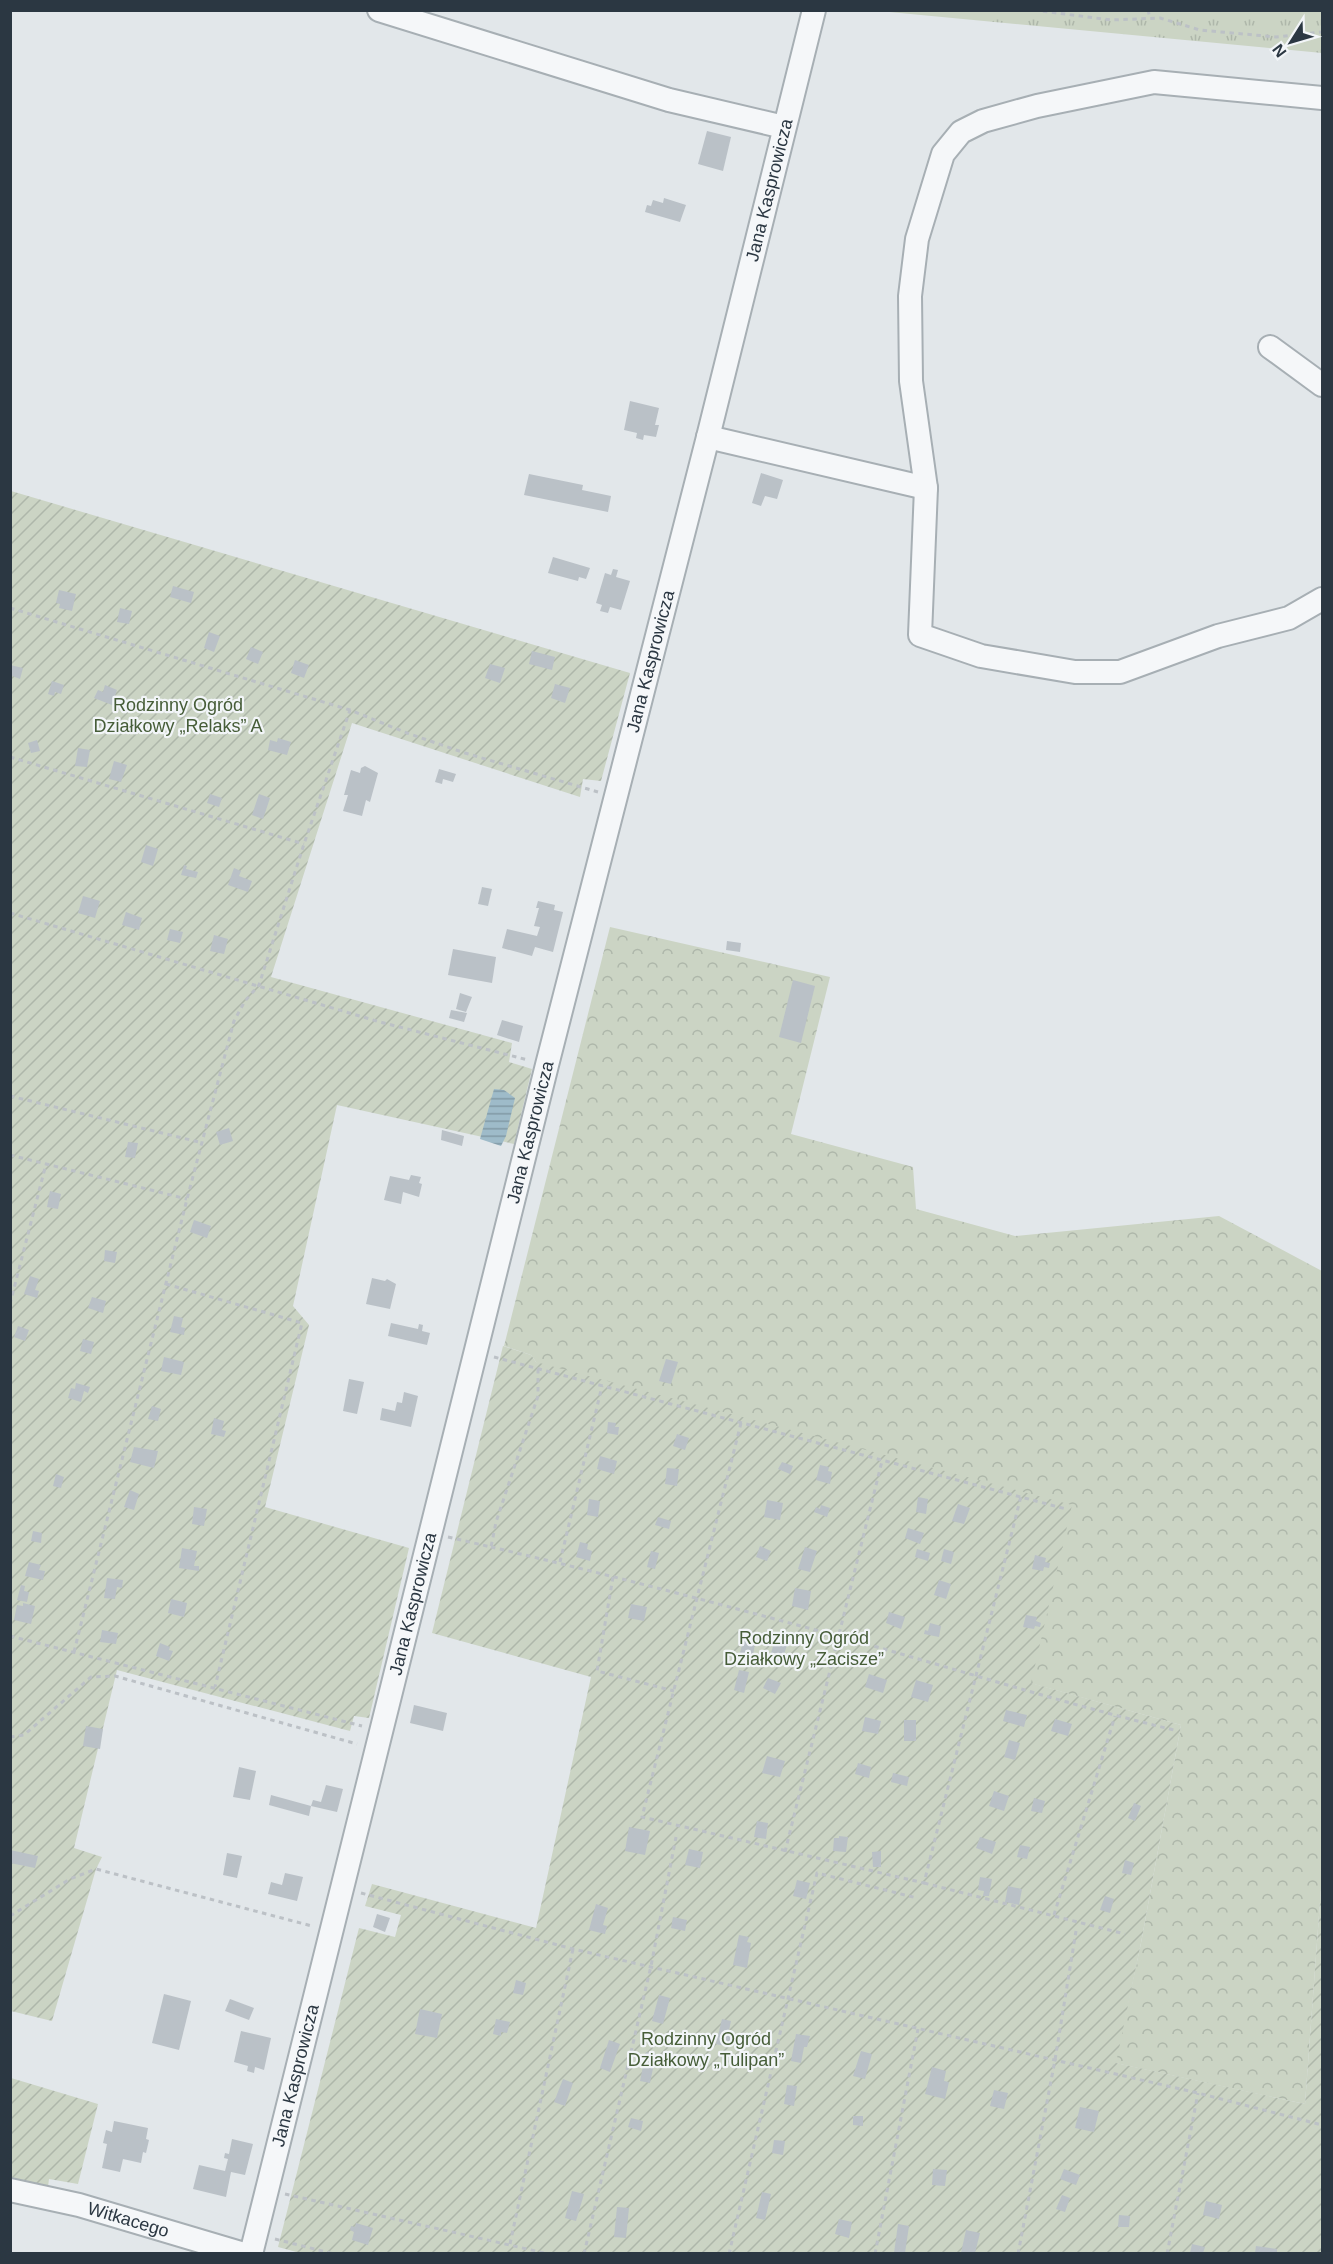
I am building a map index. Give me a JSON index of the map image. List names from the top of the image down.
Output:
{
  "streets": {
    "street": ["Jana Kasprowicza", "Witkacego"]
  },
  "parks": ["Rodzinny Ogród Działkowy „Relaks” A", "Rodzinny Ogród Działkowy „Zacisze”", "Rodzinny Ogród Działkowy „Tulipan”"],
  "north": "bottom left"
}
